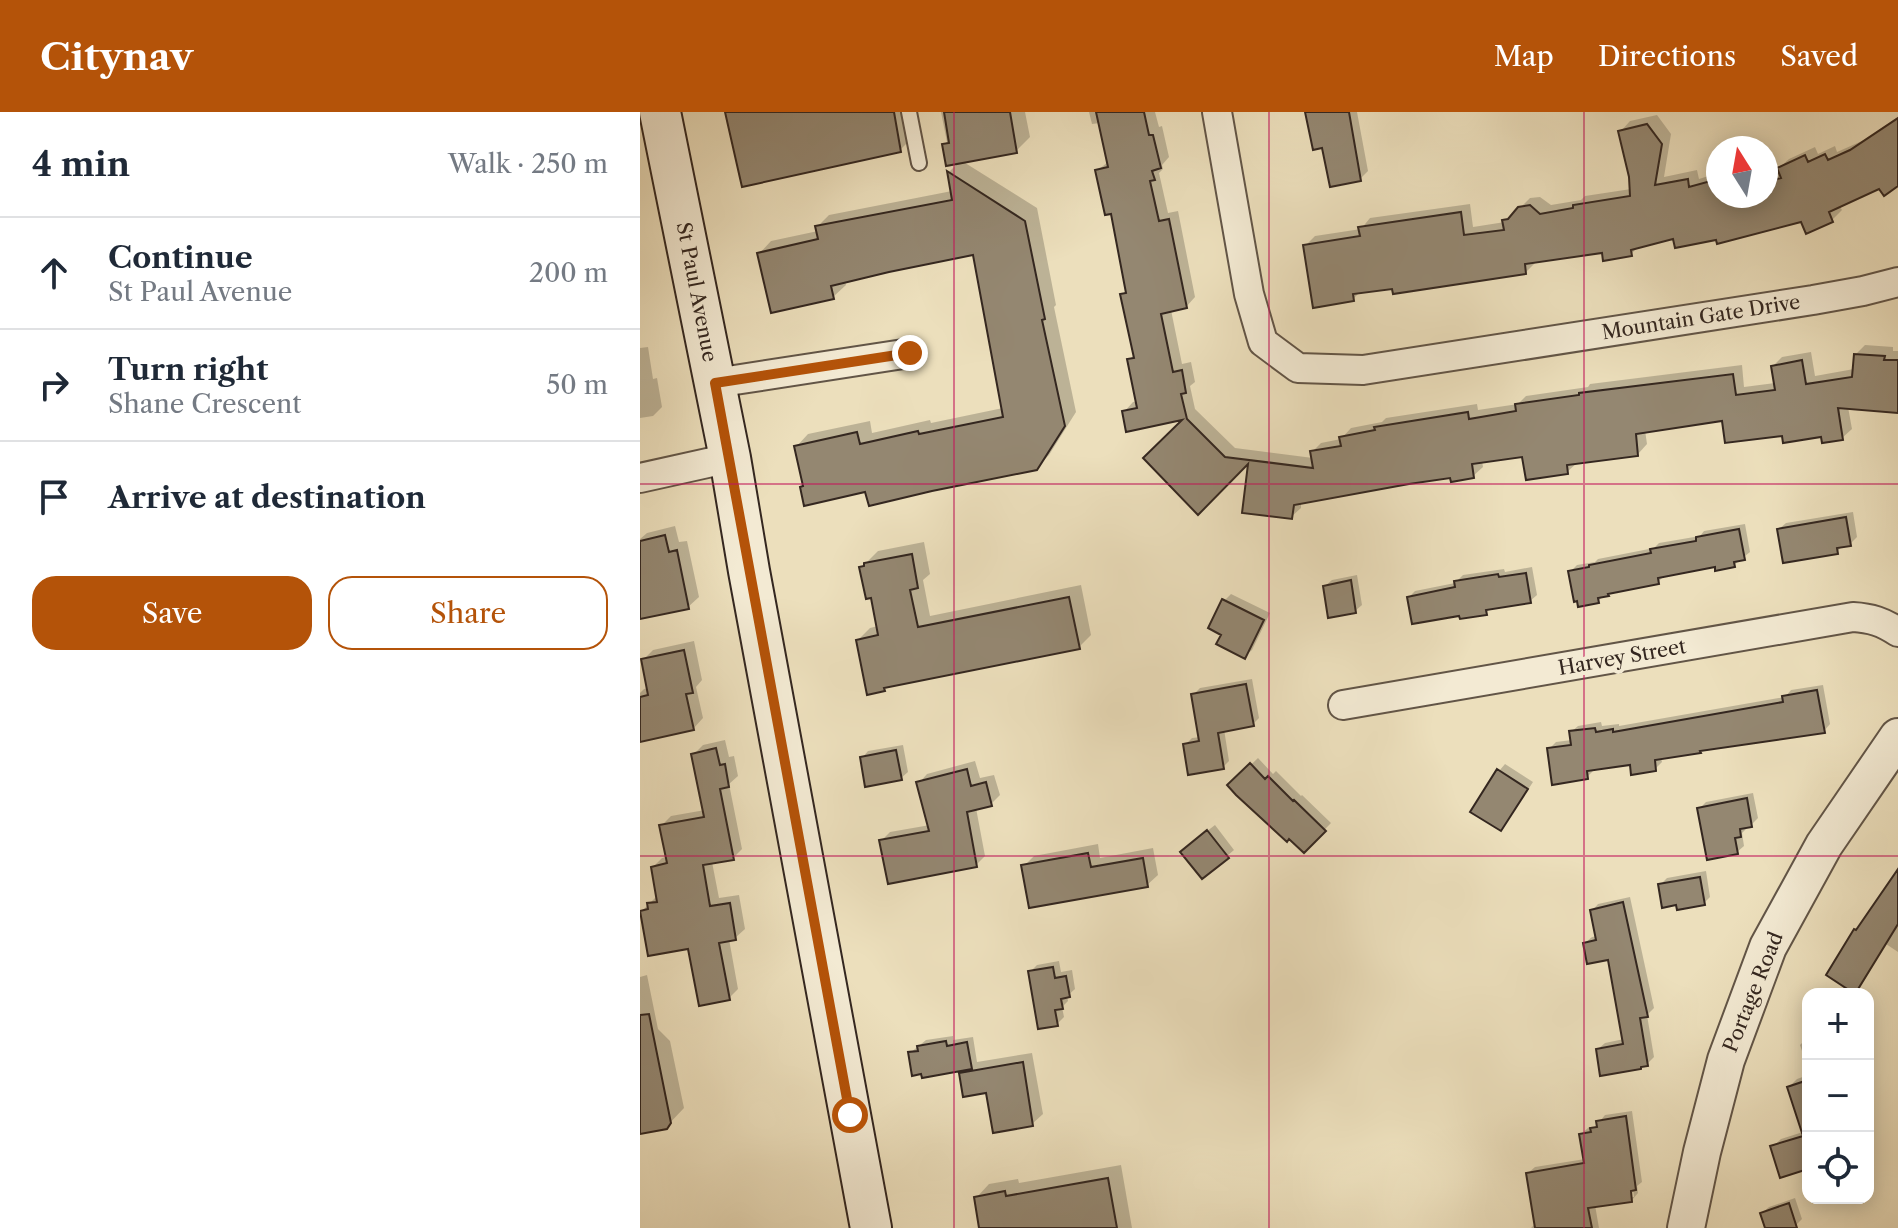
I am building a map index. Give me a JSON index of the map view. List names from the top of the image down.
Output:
{
  "streets": {
    "main road": ["St Paul Avenue"],
    "street": ["Mountain Gate Drive", "Harvey Street", "Portage Road"]
  },
  "north": "top",
  "page": {
    "header": "Citynav",
    "nav": ["Map", "Directions", "Saved"],
    "heading": ["4 min", "Walk · 250 m"],
    "list": [
      ["Continue", "St Paul Avenue", "200 m"],
      ["Turn right", "Shane Crescent", "50 m"],
      "Arrive at destination"
    ],
    "buttons": ["Save", "Share"],
    "map_buttons": ["+", "−"]
  }
}
